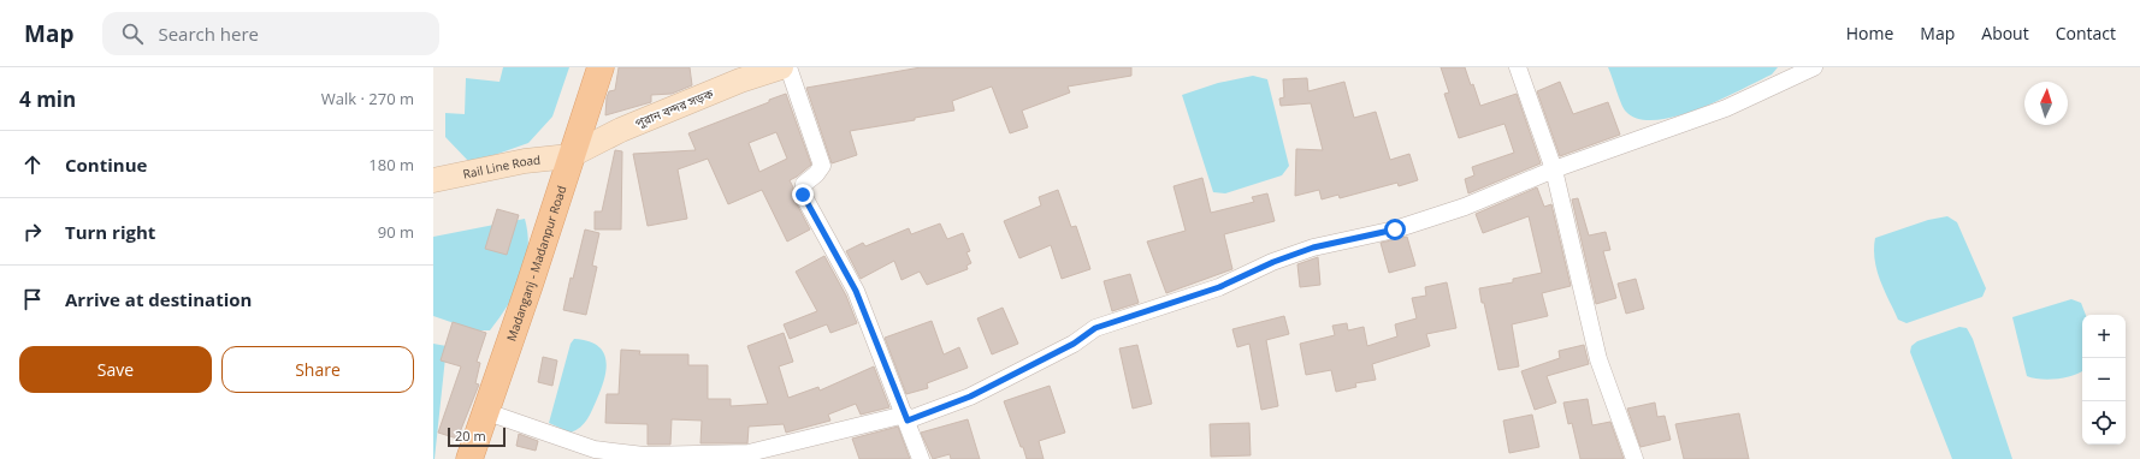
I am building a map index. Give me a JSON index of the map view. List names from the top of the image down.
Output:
{
  "streets": {
    "main road": ["Madanganj - Madanpur Road"],
    "street": ["পুরান বন্দর সড়ক", "Rail Line Road"]
  },
  "crossings": [
    ["পুরান বন্দর সড়ক", "Rail Line Road"],
    ["পুরান বন্দর সড়ক", "Madanganj - Madanpur Road"],
    ["Rail Line Road", "Madanganj - Madanpur Road"]
  ],
  "scale_bar": "20 m",
  "north": "top",
  "page": {
    "header": "Map",
    "search": "Search here",
    "nav": [
      "Home",
      "Map",
      "About",
      "Contact"
    ],
    "heading": ["4 min", "Walk · 270 m"],
    "list": [
      ["Continue", "180 m"],
      ["Turn right", "90 m"],
      "Arrive at destination"
    ],
    "map_buttons": ["+", "−"],
    "buttons": ["Save", "Share"],
    "scale": "20 m"
  }
}
